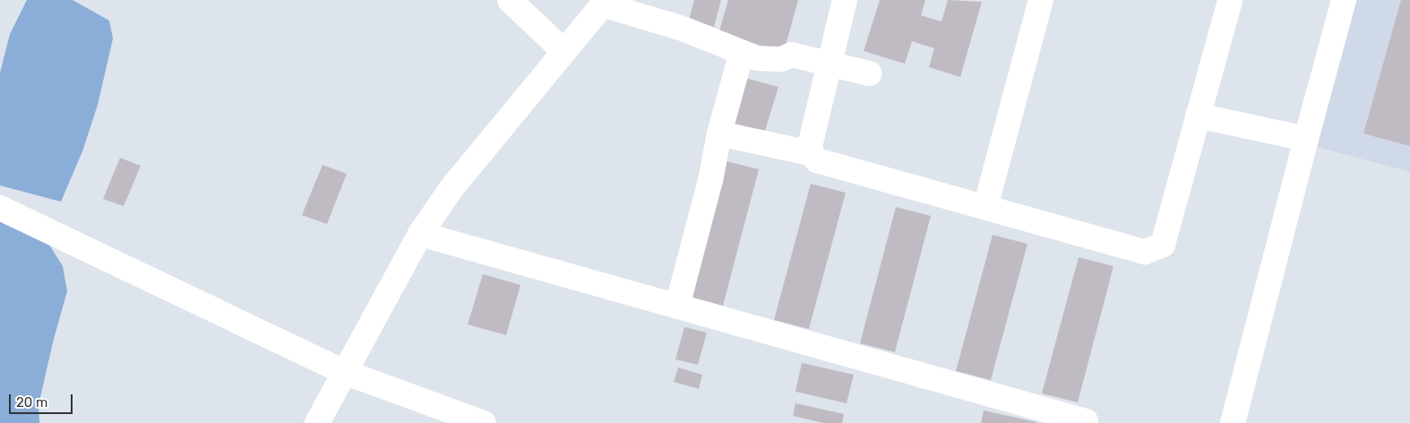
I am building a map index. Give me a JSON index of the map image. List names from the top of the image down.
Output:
{
  "scale_bar": "20 m"
}
